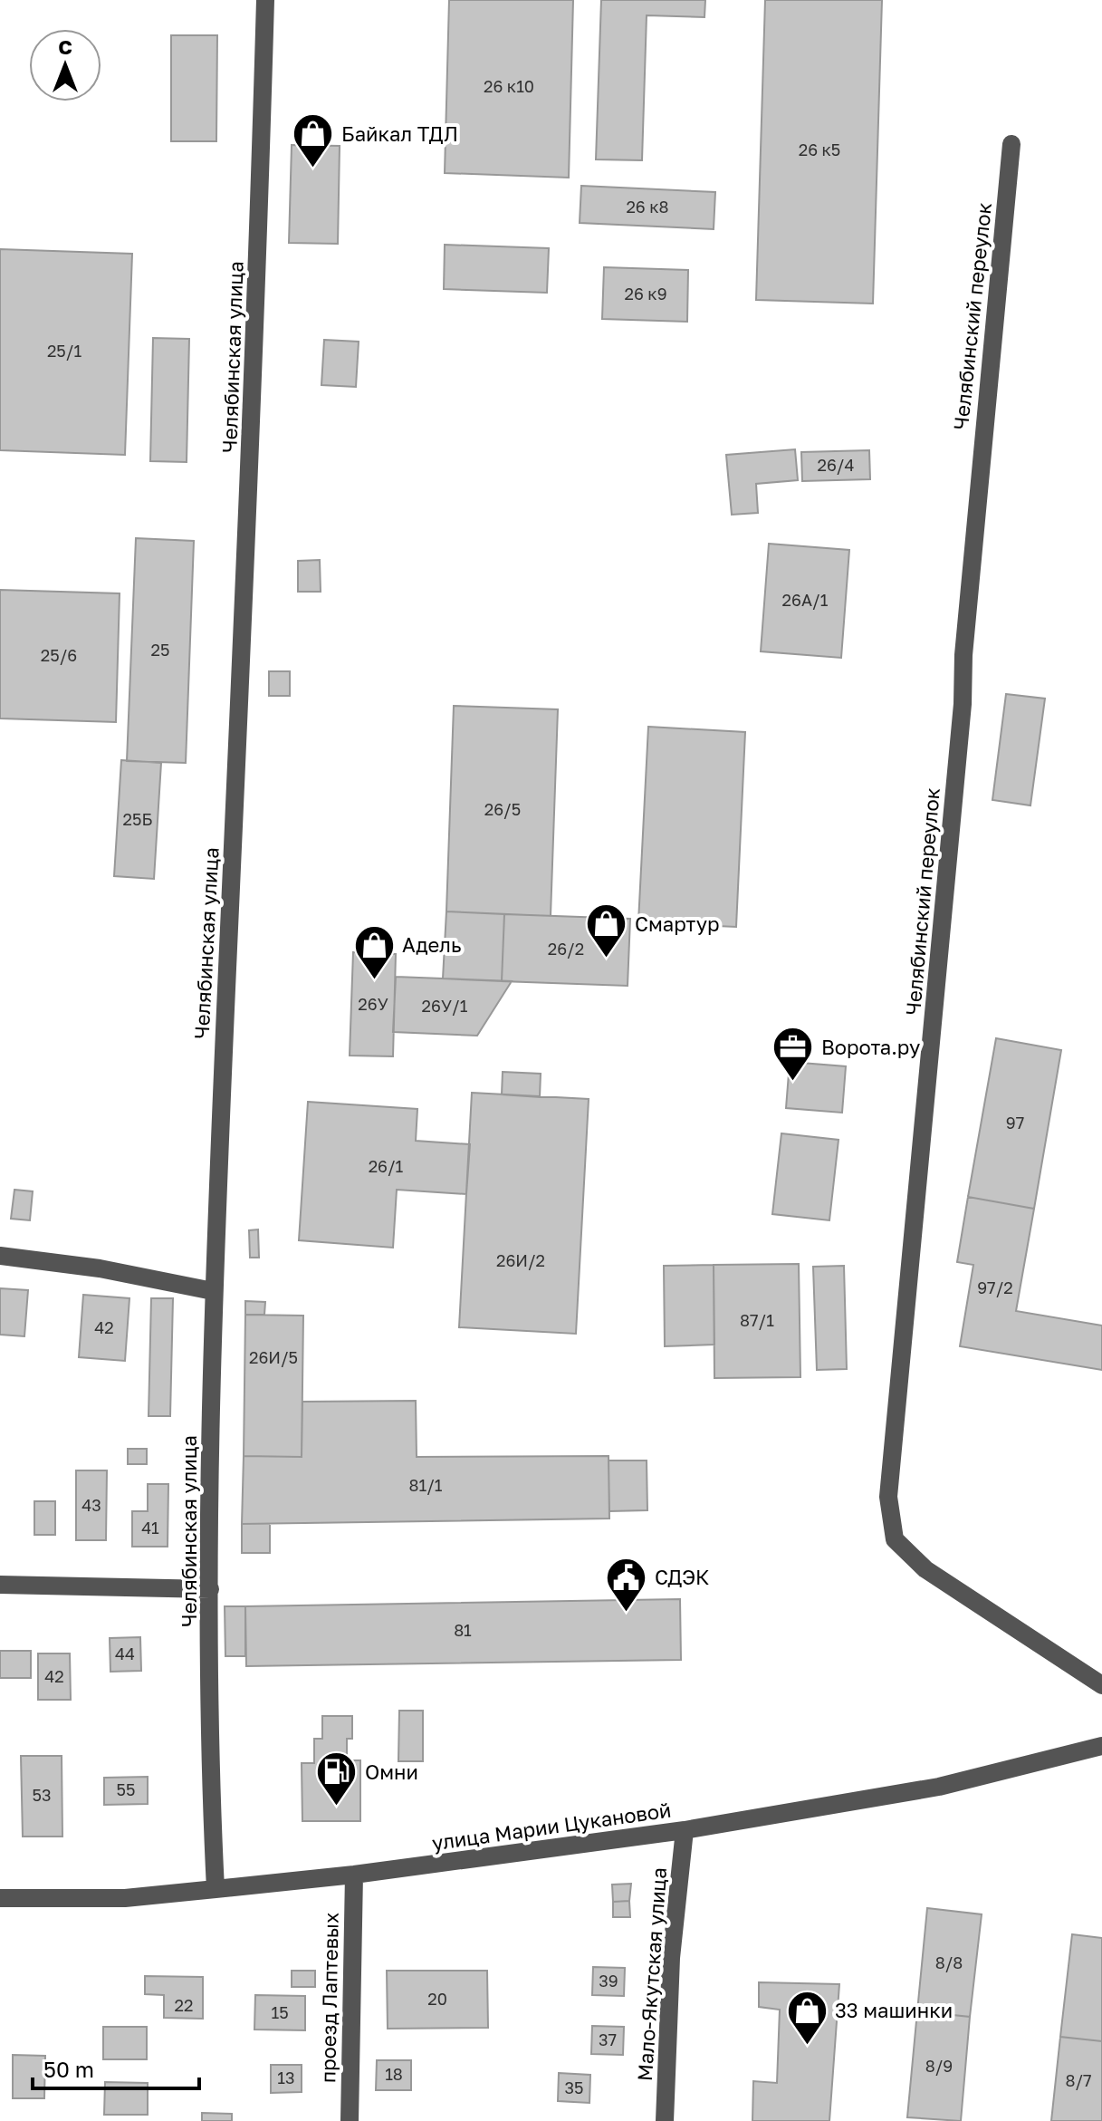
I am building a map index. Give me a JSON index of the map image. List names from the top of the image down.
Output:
{
  "streets": {
    "street": [
      "Челябинский переулок",
      "Челябинская улица",
      "улица Марии Цукановой",
      "Мало-Якутская улица",
      "проезд Лаптевых"
    ]
  },
  "crossings": [
    ["Челябинская улица", "улица Марии Цукановой"],
    ["улица Марии Цукановой", "Мало-Якутская улица"],
    ["улица Марии Цукановой", "проезд Лаптевых"]
  ],
  "places": {
    "shop": [
      "Байкал ТДЛ",
      "Смартур",
      "Адель",
      "33 машинки"
    ],
    "office": ["Ворота.ру"],
    "public building": ["СДЭК"],
    "fuel station": ["Омни"]
  },
  "house_numbers": [
    "26 к10",
    "26 к5",
    "26 к8",
    "26 к9",
    "25/1",
    "26/4",
    "26А/1",
    "25",
    "25/6",
    "26/5",
    "25Б",
    "26/2",
    "26У",
    "26У/1",
    "97",
    "26/1",
    "26И/2",
    "97/2",
    "87/1",
    "42",
    "26И/5",
    "81/1",
    "43",
    "41",
    "81",
    "44",
    "42",
    "55",
    "53",
    "8/8",
    "39",
    "20",
    "22",
    "15",
    "37",
    "8/9",
    "18",
    "13",
    "8/7",
    "35"
  ],
  "scale_bar": "50 m",
  "north": "top"
}
